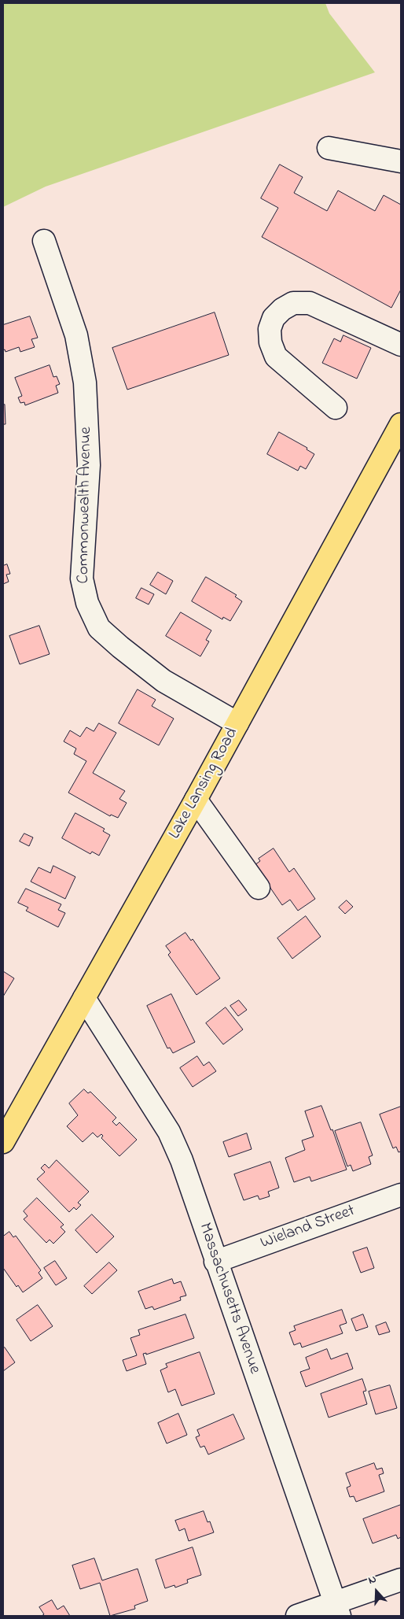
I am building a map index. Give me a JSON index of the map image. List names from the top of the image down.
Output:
{
  "streets": {
    "main road": ["Lake Lansing Road"],
    "street": ["Commonwealth Avenue", "Wieland Street", "Massachusetts Avenue"]
  },
  "crossings": [
    ["Commonwealth Avenue", "Lake Lansing Road"],
    ["Lake Lansing Road", "Massachusetts Avenue"],
    ["Wieland Street", "Massachusetts Avenue"]
  ],
  "north": "top"
}
